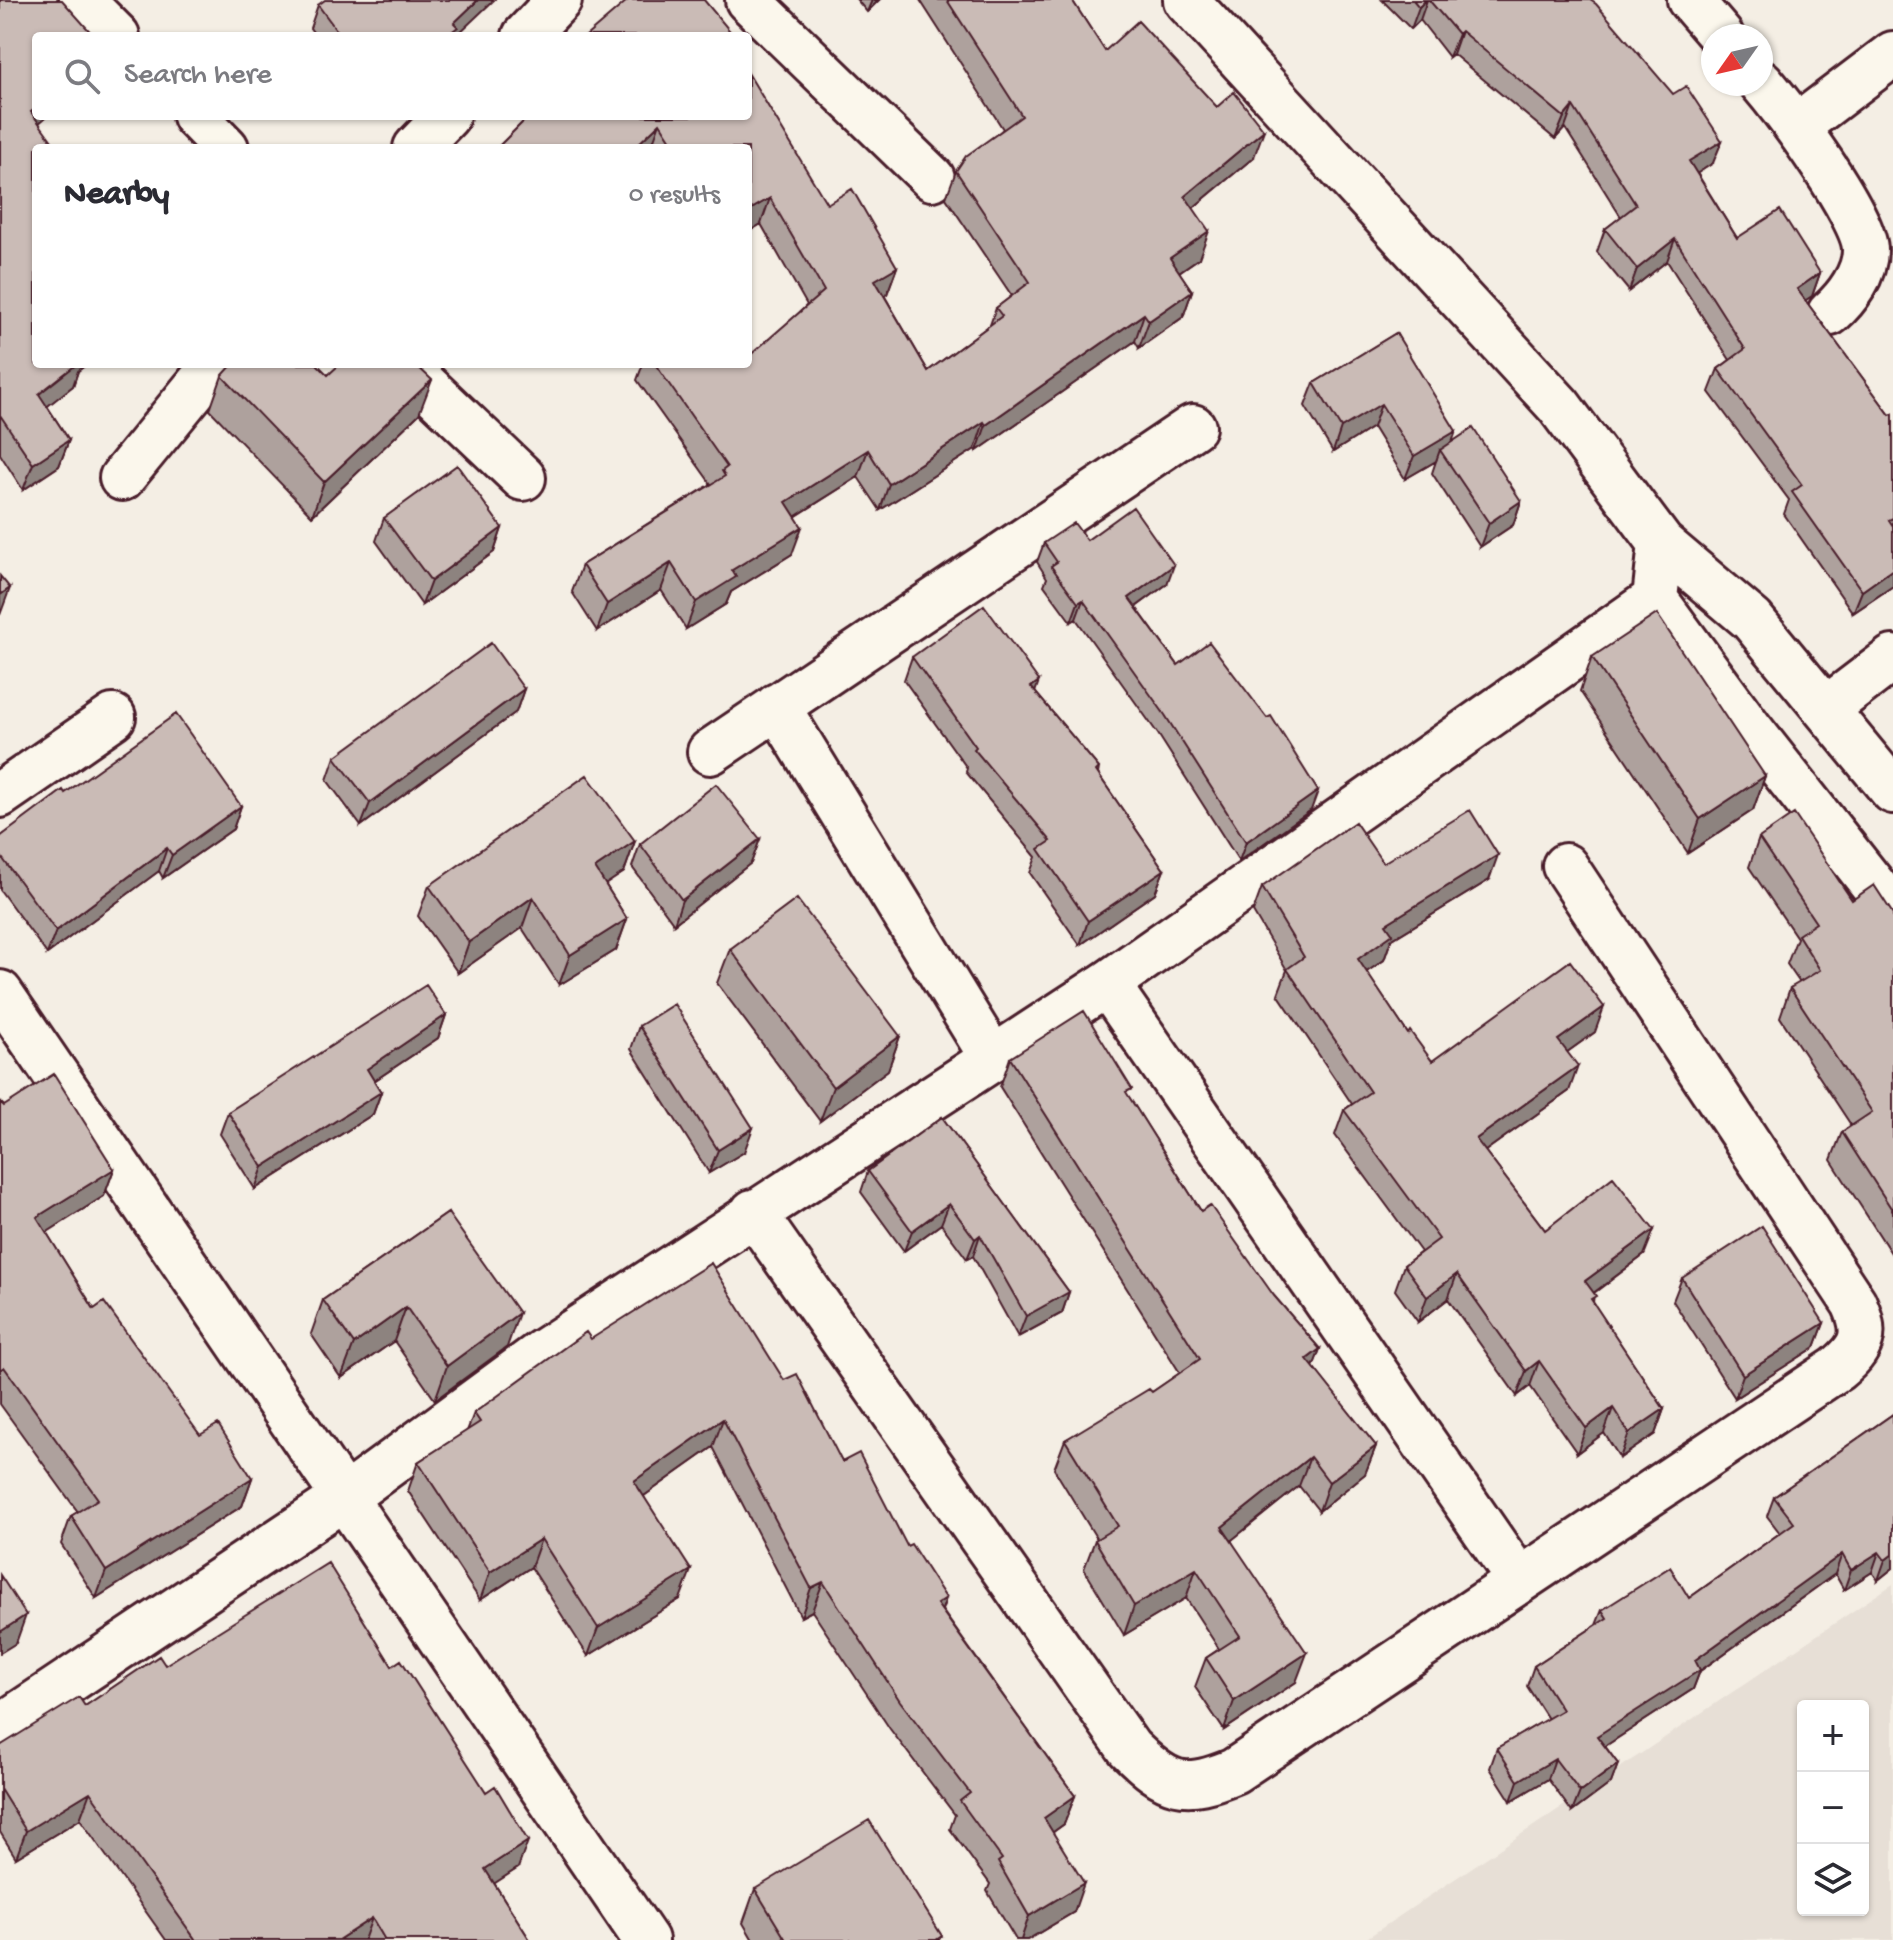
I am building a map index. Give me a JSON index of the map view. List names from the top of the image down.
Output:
{
  "north": "bottom left",
  "page": {
    "search": "Search here",
    "heading": ["Nearby", "0 results"],
    "map_buttons": ["+", "−"]
  }
}
